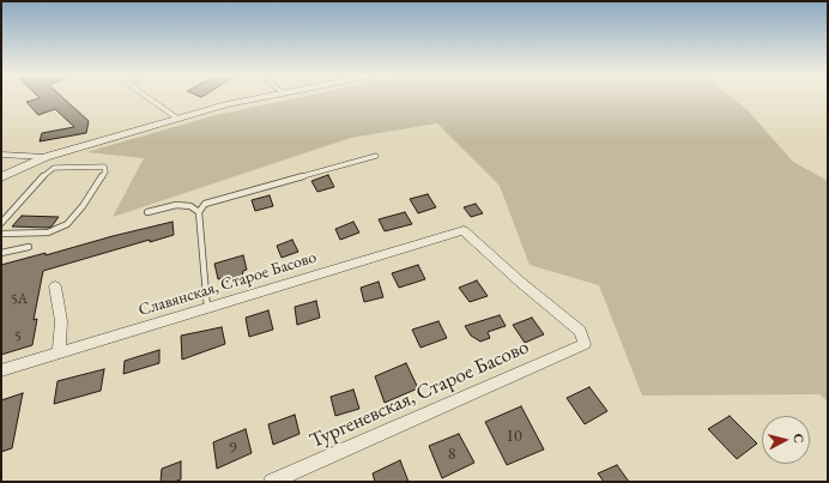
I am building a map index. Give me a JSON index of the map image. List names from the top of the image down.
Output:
{
  "streets": {
    "street": ["Славянская, Старое Басово", "Тургеневская, Старое Басово"]
  },
  "crossings": [
    ["Славянская, Старое Басово", "Тургеневская, Старое Басово"]
  ],
  "house_numbers": [
    "5А",
    "5",
    "10",
    "9",
    "8"
  ],
  "north": "right"
}
